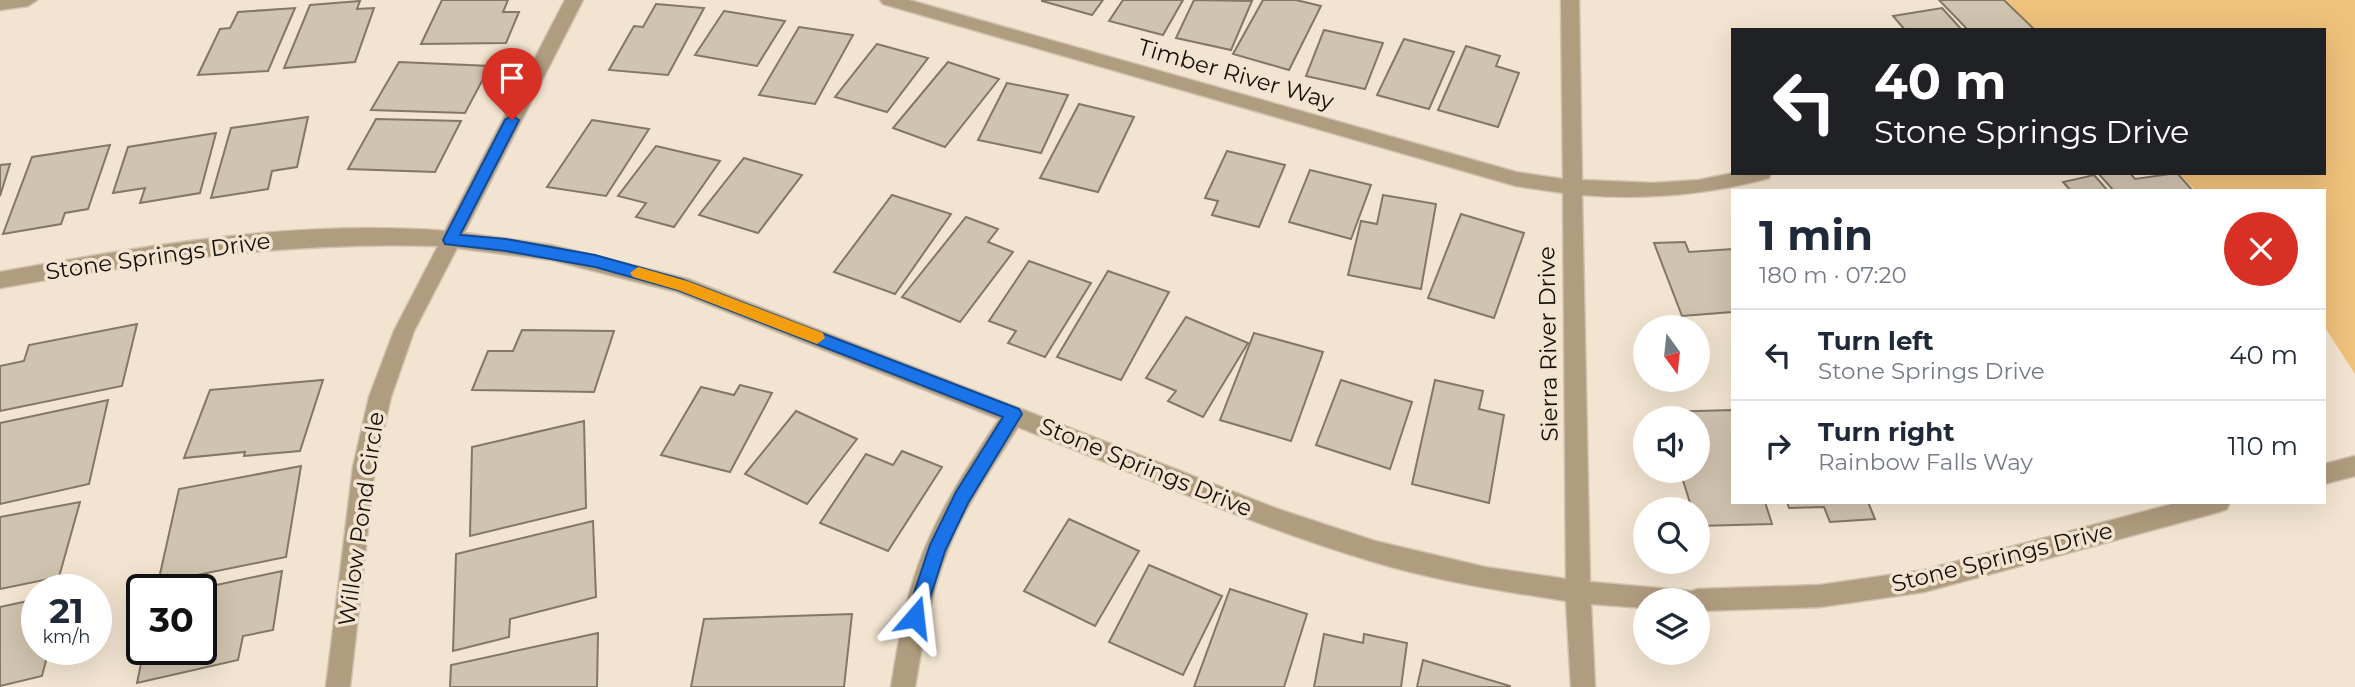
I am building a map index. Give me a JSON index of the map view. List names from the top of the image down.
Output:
{
  "streets": {
    "street": [
      "Timber River Way",
      "Stone Springs Drive",
      "Sierra River Drive",
      "Willow Pond Circle"
    ]
  },
  "crossings": [
    ["Timber River Way", "Sierra River Drive"],
    ["Stone Springs Drive", "Sierra River Drive"],
    ["Stone Springs Drive", "Willow Pond Circle"]
  ],
  "north": "bottom",
  "page": {
    "turn": ["40 m", "Stone Springs Drive"],
    "heading": ["1 min", "180 m · 07:20"],
    "list": [
      {
        "name": "Turn left",
        "note": "Stone Springs Drive",
        "value": "40 m"
      },
      {
        "name": "Turn right",
        "note": "Rainbow Falls Way",
        "value": "110 m"
      }
    ],
    "speed": "21 km/h",
    "limit": "30"
  }
}
